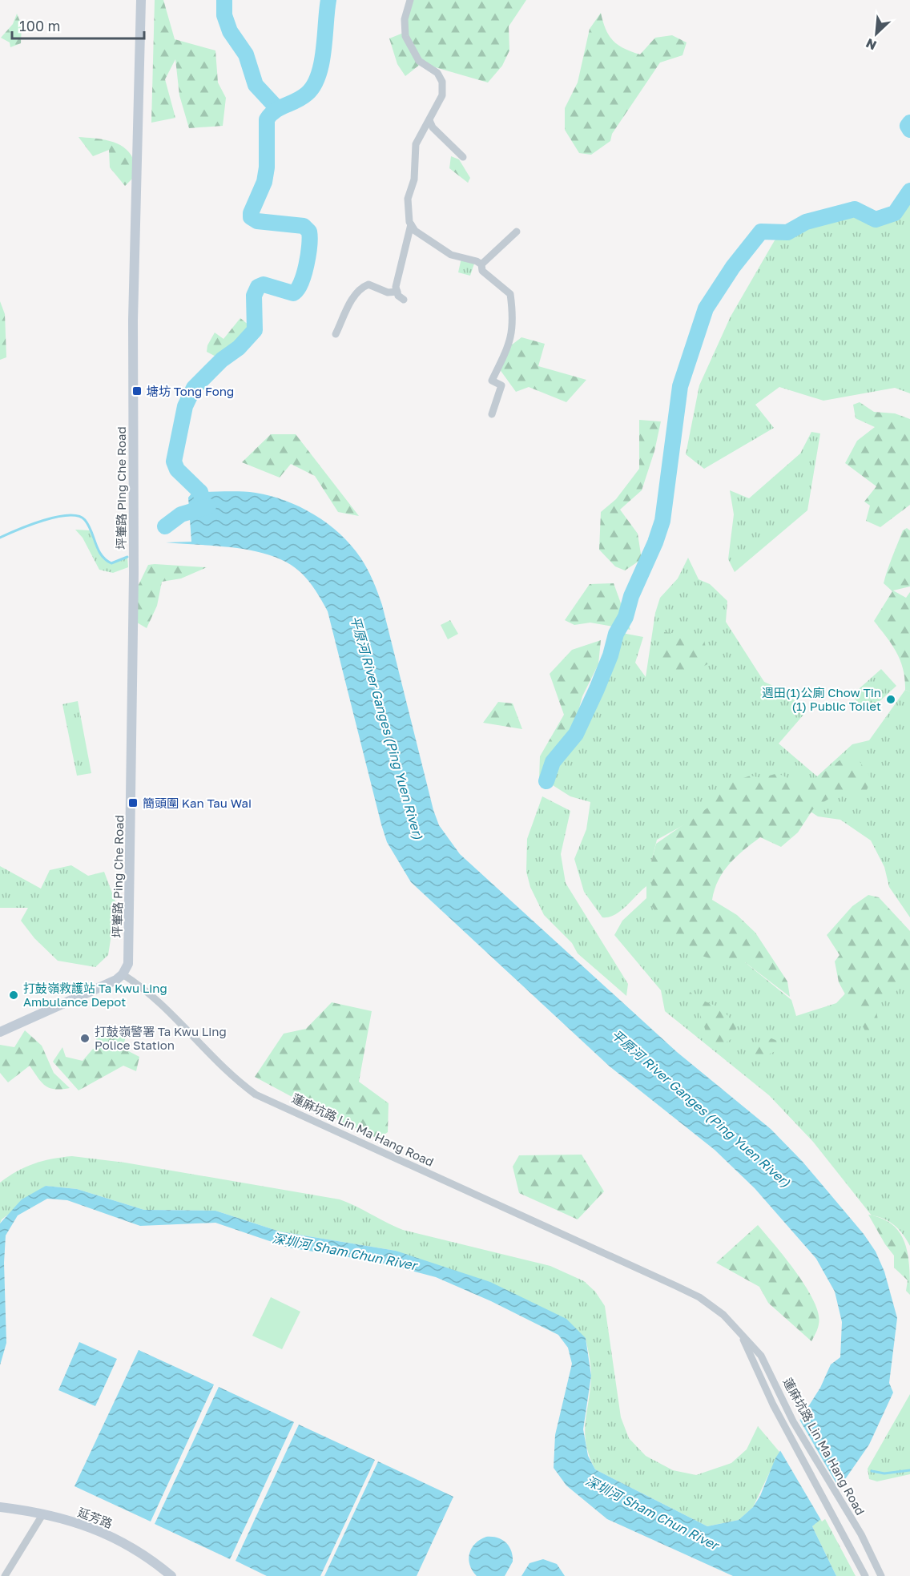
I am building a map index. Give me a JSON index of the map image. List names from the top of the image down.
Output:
{
  "streets": {
    "street": ["坪輋路 Ping Che Road", "蓮麻坑路 Lin Ma Hang Road", "延芳路"]
  },
  "crossings": [
    ["坪輋路 Ping Che Road", "蓮麻坑路 Lin Ma Hang Road"]
  ],
  "water": ["平原河 River Ganges (Ping Yuen River)", "深圳河 Sham Chun River"],
  "places": {
    "transit": ["塘坊 Tong Fong", "簡頭圍 Kan Tau Wai"],
    "other": ["週田(1)公廁 Chow Tin (1) Public Toilet", "打鼓嶺救護站 Ta Kwu Ling Ambulance Depot", "打鼓嶺警署 Ta Kwu Ling Police Station"]
  },
  "scale_bar": "100 m",
  "north": "bottom left"
}
